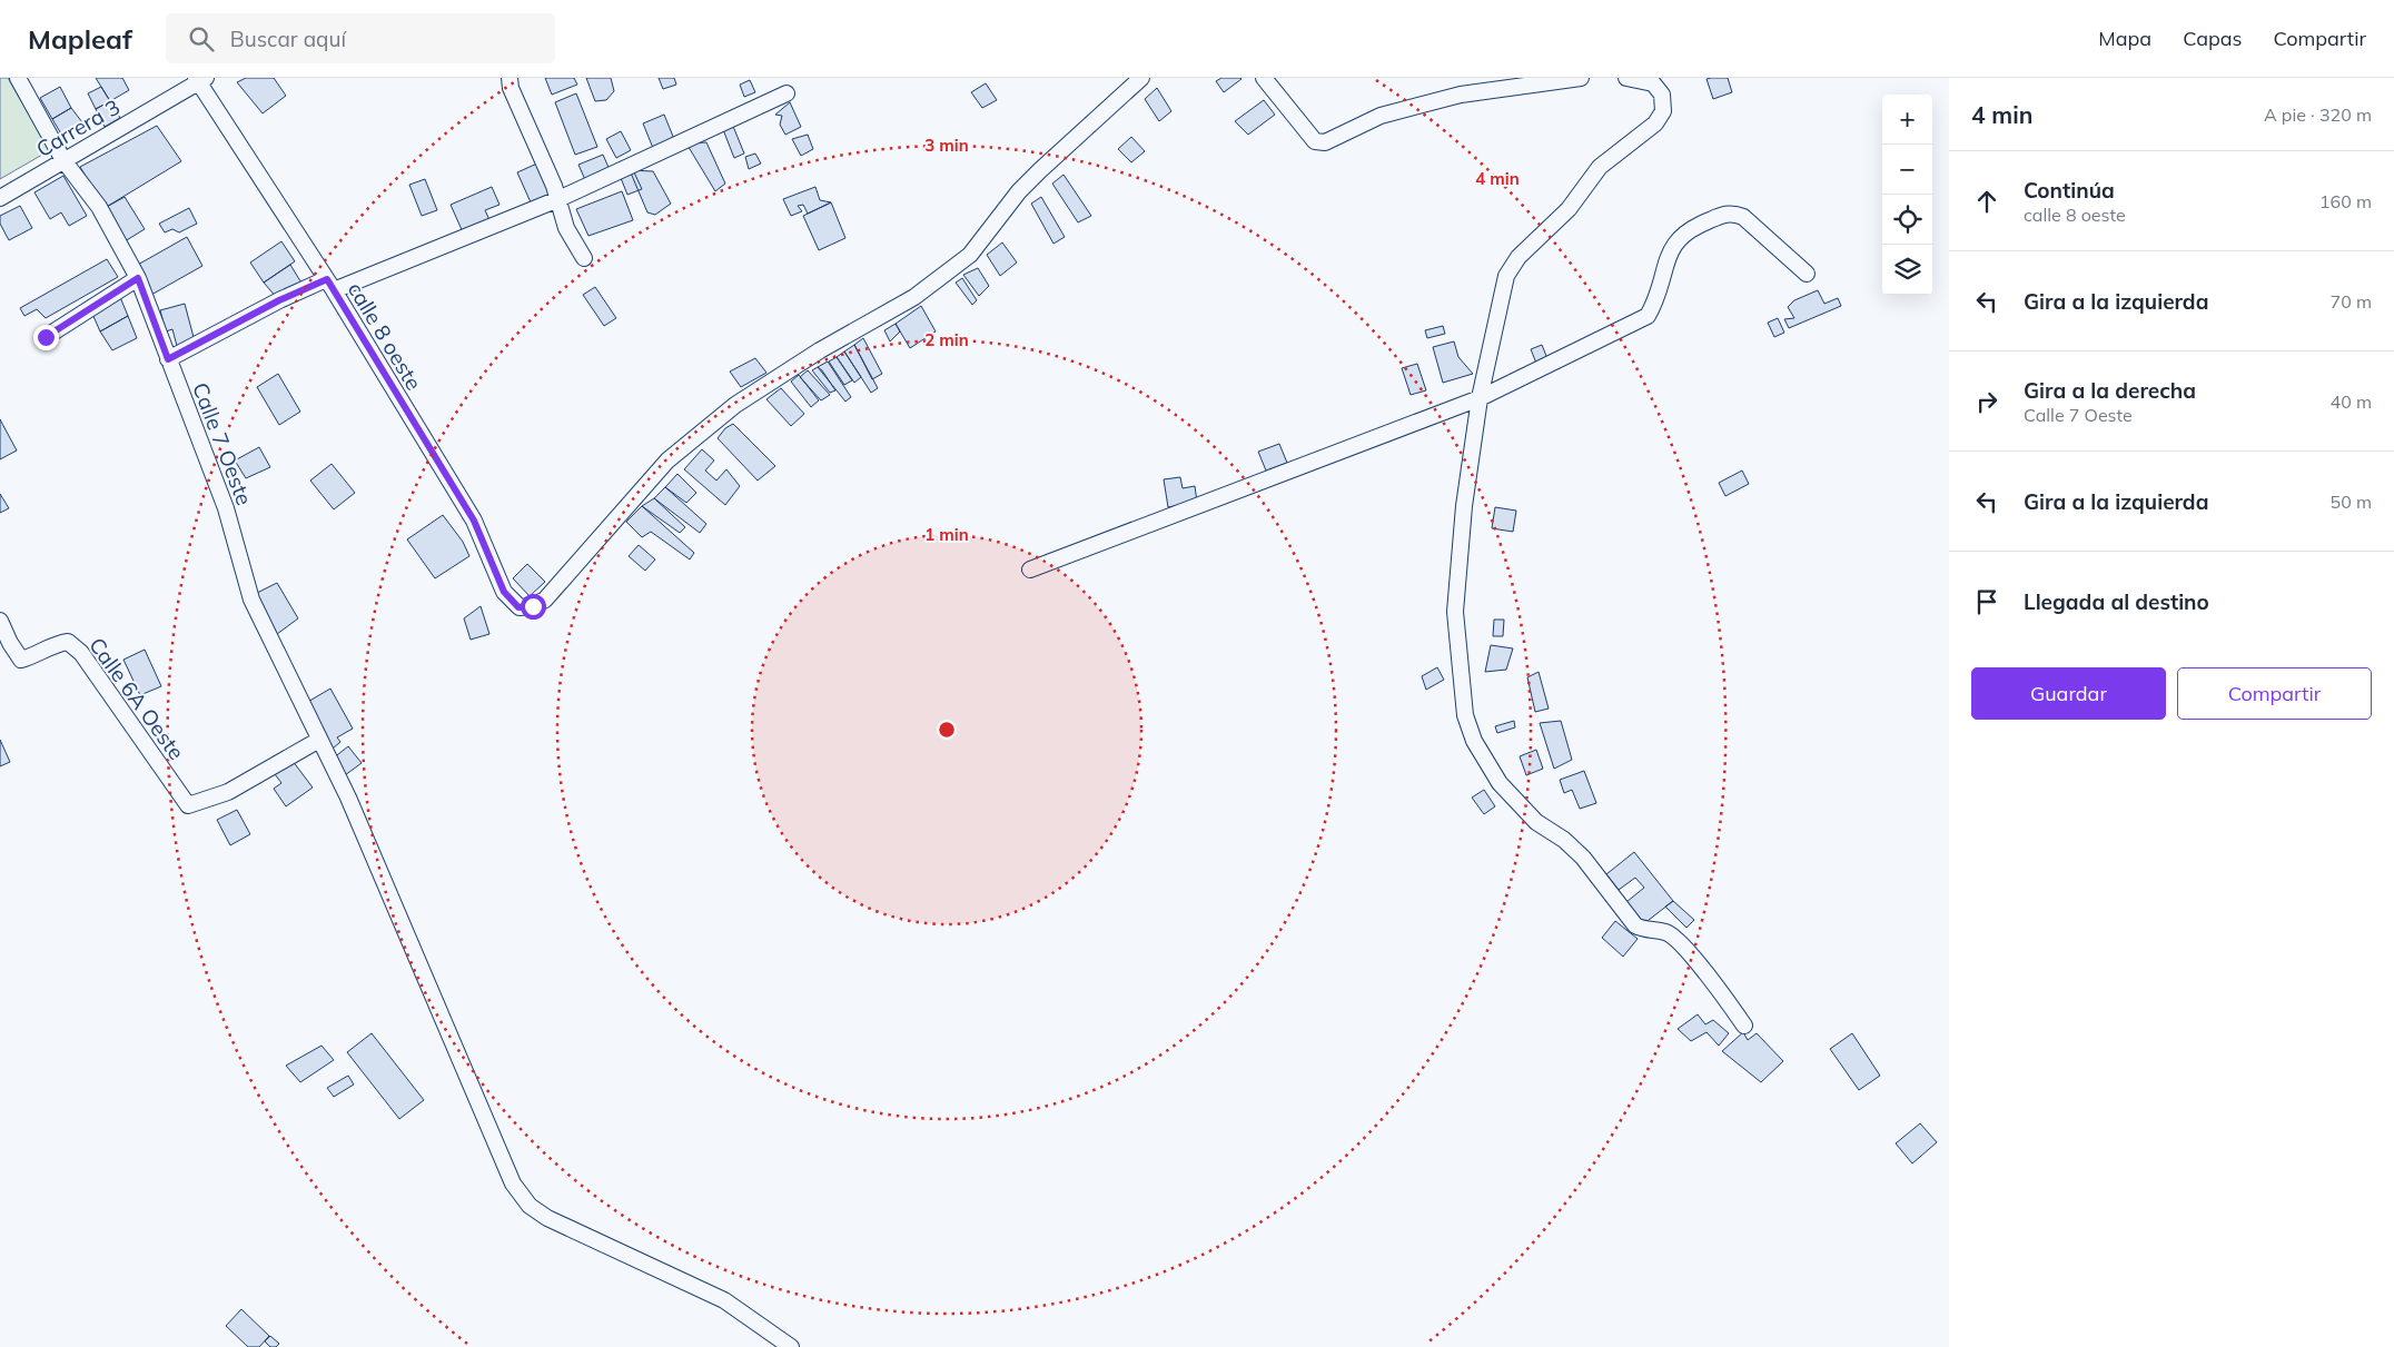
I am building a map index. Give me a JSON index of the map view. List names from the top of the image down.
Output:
{
  "streets": {
    "street": [
      "Carrera 3",
      "calle 8 oeste",
      "Calle 7 Oeste",
      "Calle 6A Oeste"
    ]
  },
  "crossings": [
    ["Carrera 3", "calle 8 oeste"],
    ["Carrera 3", "Calle 7 Oeste"],
    ["Calle 7 Oeste", "Calle 6A Oeste"]
  ],
  "page": {
    "header": "Mapleaf",
    "search": "Buscar aquí",
    "nav": ["Mapa", "Capas", "Compartir"],
    "heading": ["4 min", "A pie · 320 m"],
    "map_buttons": ["+", "−"],
    "list": [
      ["Continúa", "calle 8 oeste", "160 m"],
      ["Gira a la izquierda", "70 m"],
      ["Gira a la derecha", "Calle 7 Oeste", "40 m"],
      ["Gira a la izquierda", "50 m"],
      "Llegada al destino"
    ],
    "buttons": ["Guardar", "Compartir"]
  },
  "rings": [
    "3 min",
    "4 min",
    "2 min",
    "1 min"
  ]
}
